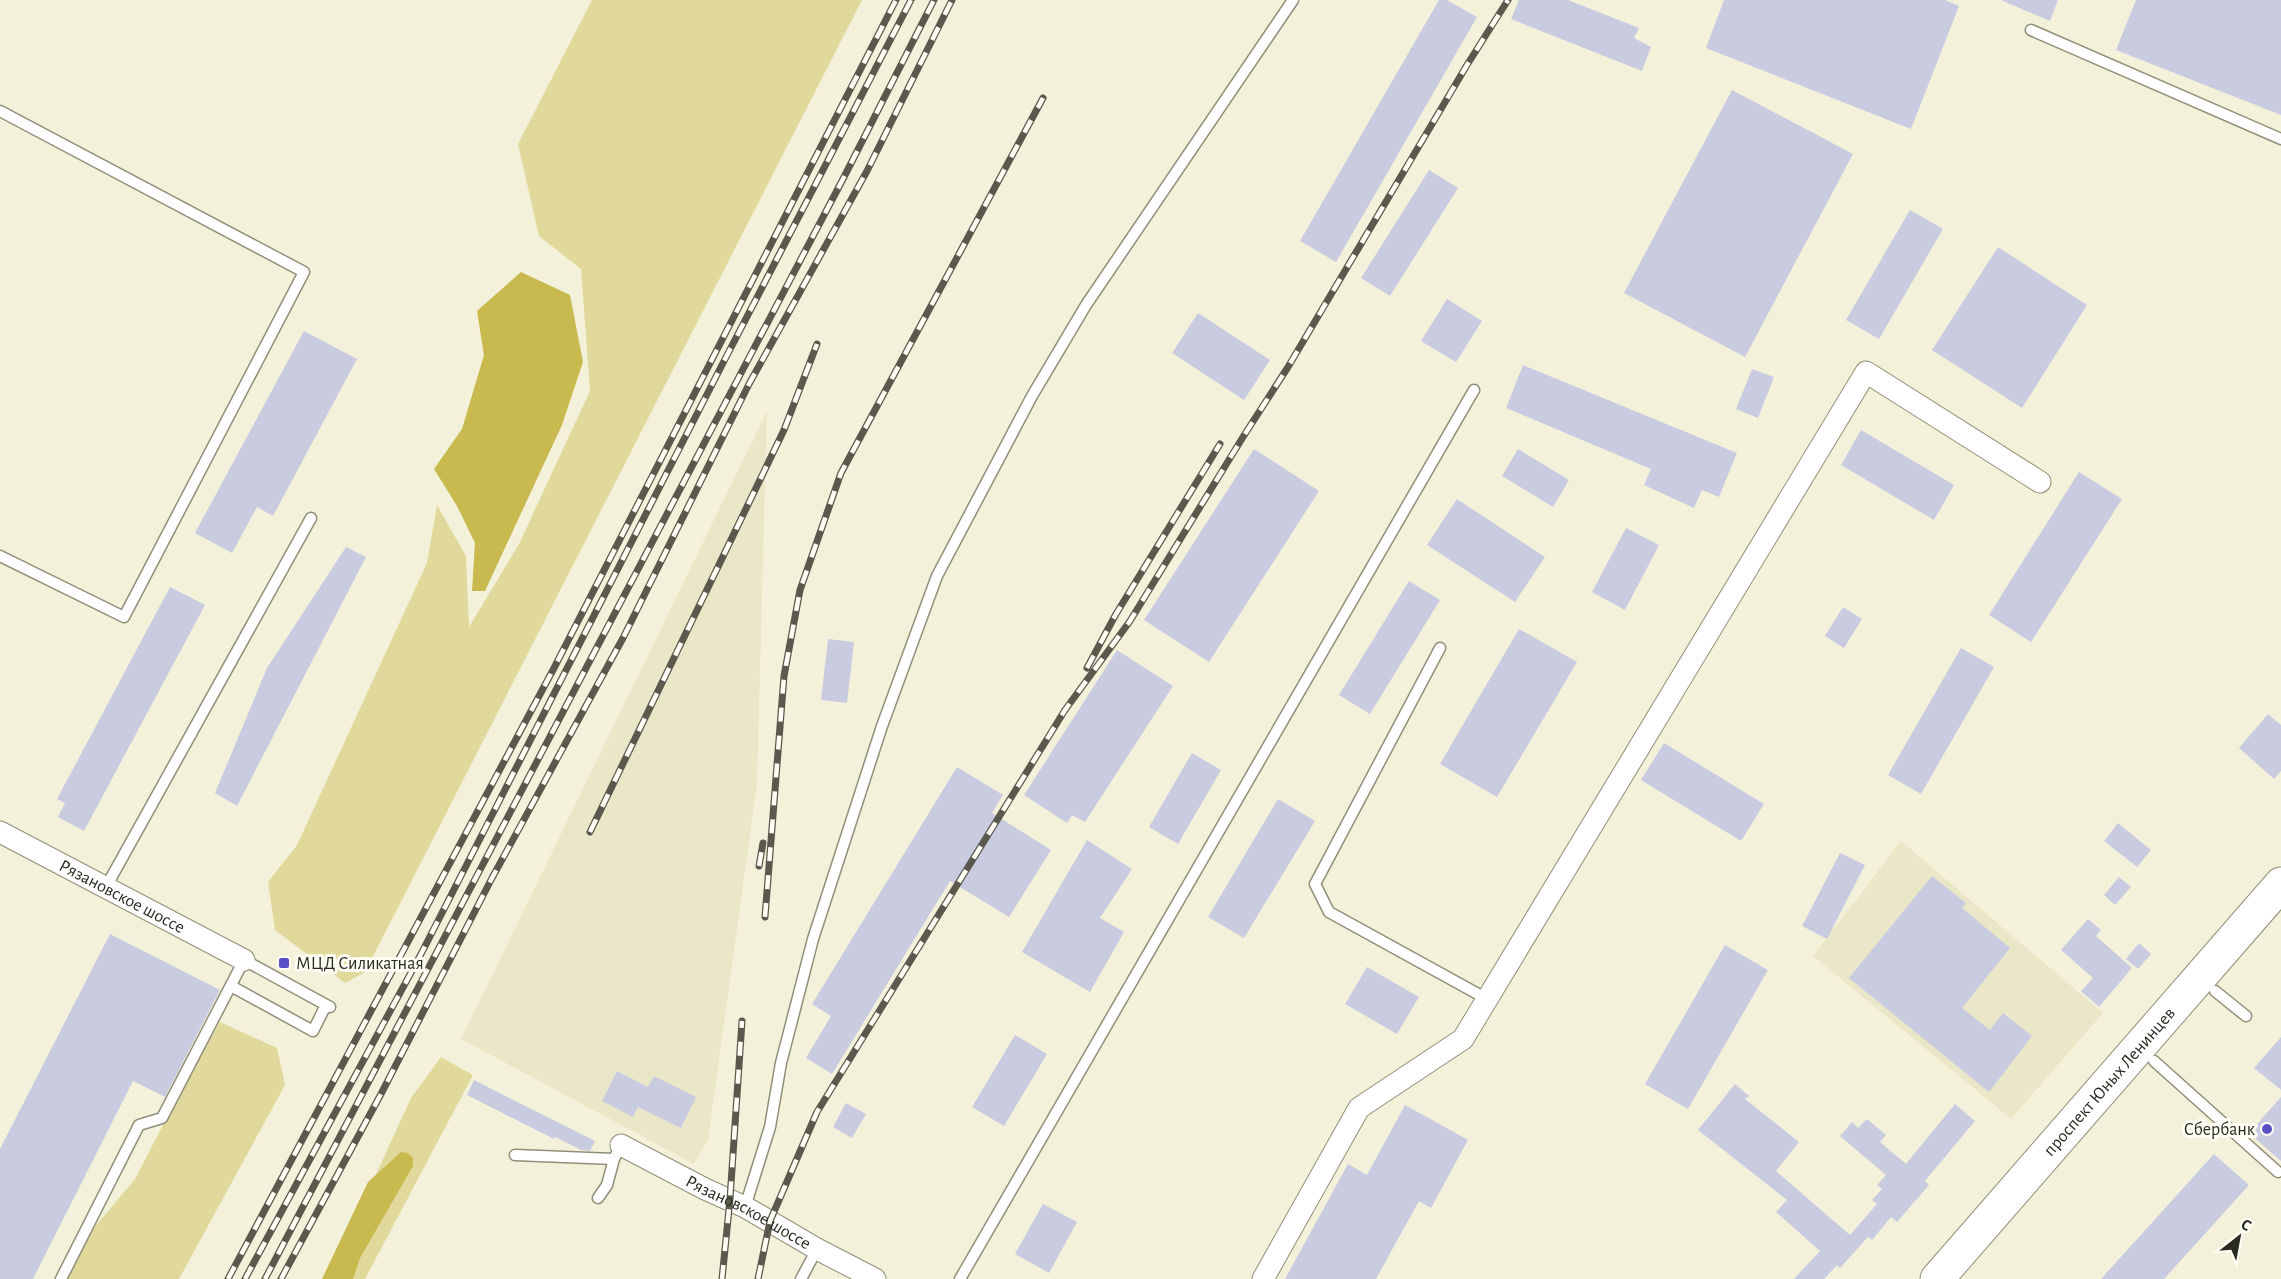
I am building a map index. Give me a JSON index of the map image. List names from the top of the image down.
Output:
{
  "streets": {
    "main road": ["проспект Юных Ленинцев"],
    "street": ["Рязановское шоссе"]
  },
  "places": {
    "transit": ["МЦД Силикатная"],
    "other": ["Сбербанк"]
  },
  "north": "top right"
}
